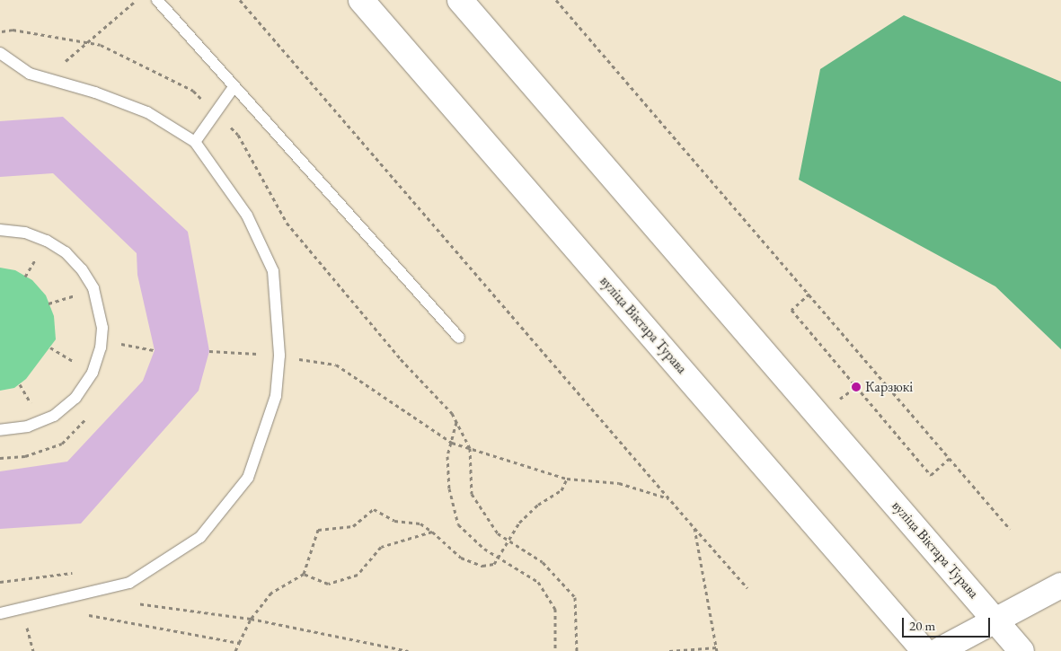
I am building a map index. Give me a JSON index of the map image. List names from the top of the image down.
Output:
{
  "streets": {
    "main road": ["вуліца Віктара Турава"]
  },
  "places": ["Карзюкі"],
  "scale_bar": "20 m"
}
